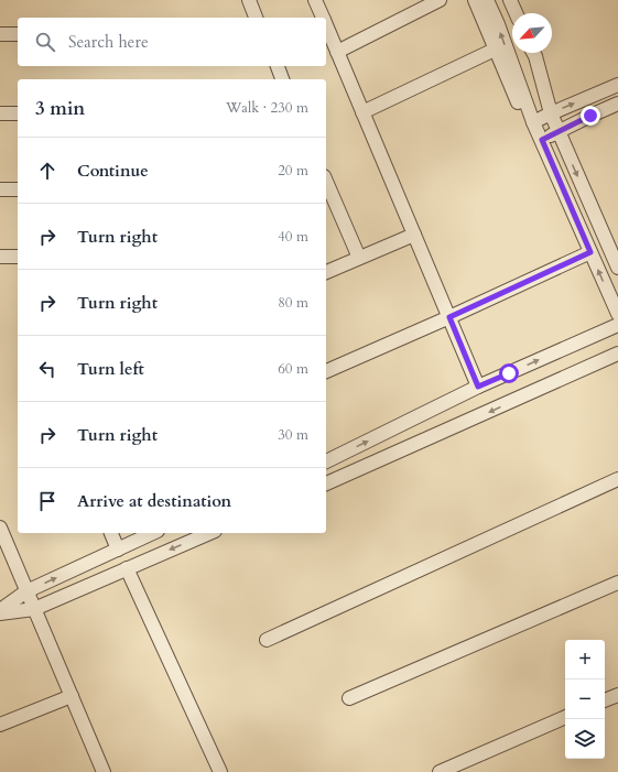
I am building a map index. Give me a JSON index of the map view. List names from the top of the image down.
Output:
{
  "north": "bottom left",
  "page": {
    "search": "Search here",
    "heading": ["3 min", "Walk · 230 m"],
    "list": [
      ["Continue", "20 m"],
      ["Turn right", "40 m"],
      ["Turn right", "80 m"],
      ["Turn left", "60 m"],
      ["Turn right", "30 m"],
      "Arrive at destination"
    ],
    "map_buttons": ["+", "−"]
  }
}
